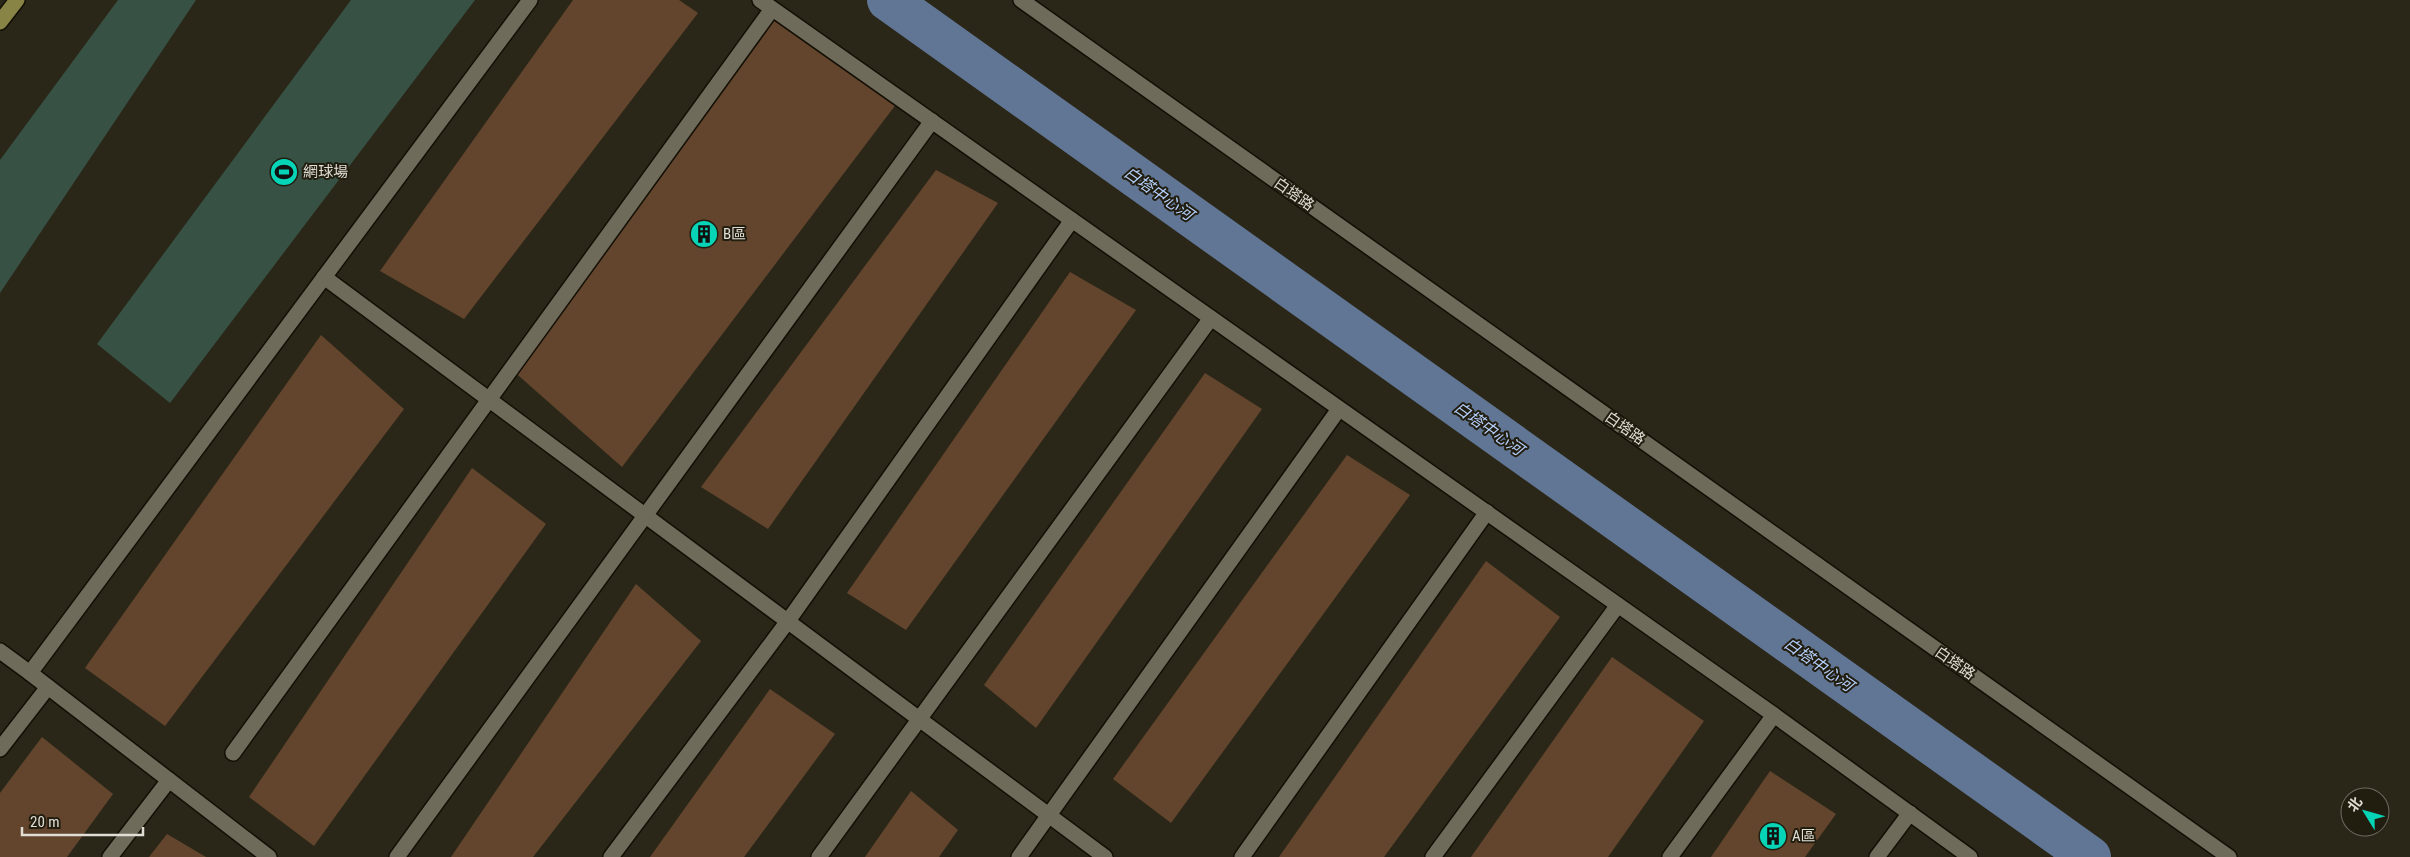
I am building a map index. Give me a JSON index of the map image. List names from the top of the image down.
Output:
{
  "streets": {
    "street": ["白塔路"]
  },
  "water": ["白塔中心河"],
  "places": {
    "sports": ["網球場"],
    "building": ["B區", "A區"]
  },
  "scale_bar": "20 m",
  "north": "top left"
}
